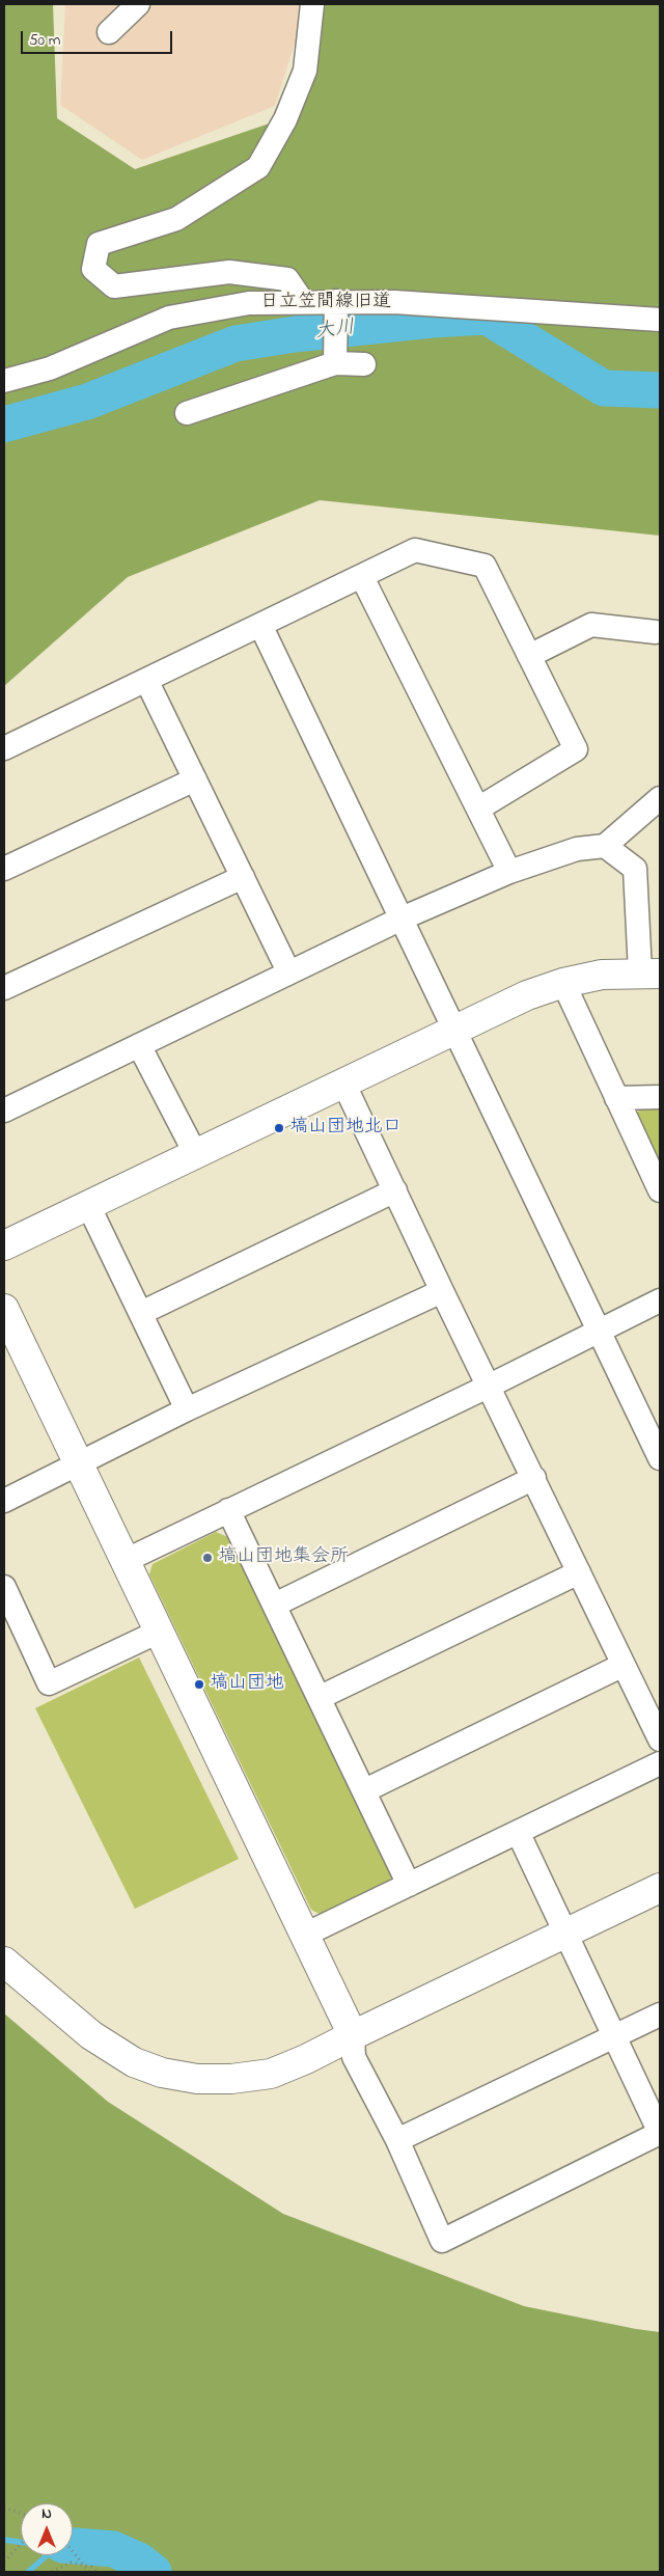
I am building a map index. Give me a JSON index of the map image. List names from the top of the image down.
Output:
{
  "streets": {
    "street": ["日立笠間線旧道"]
  },
  "water": ["大川"],
  "places": ["塙山団地北口", "塙山団地集会所", "塙山団地"],
  "scale_bar": "50 m",
  "north": "top"
}
